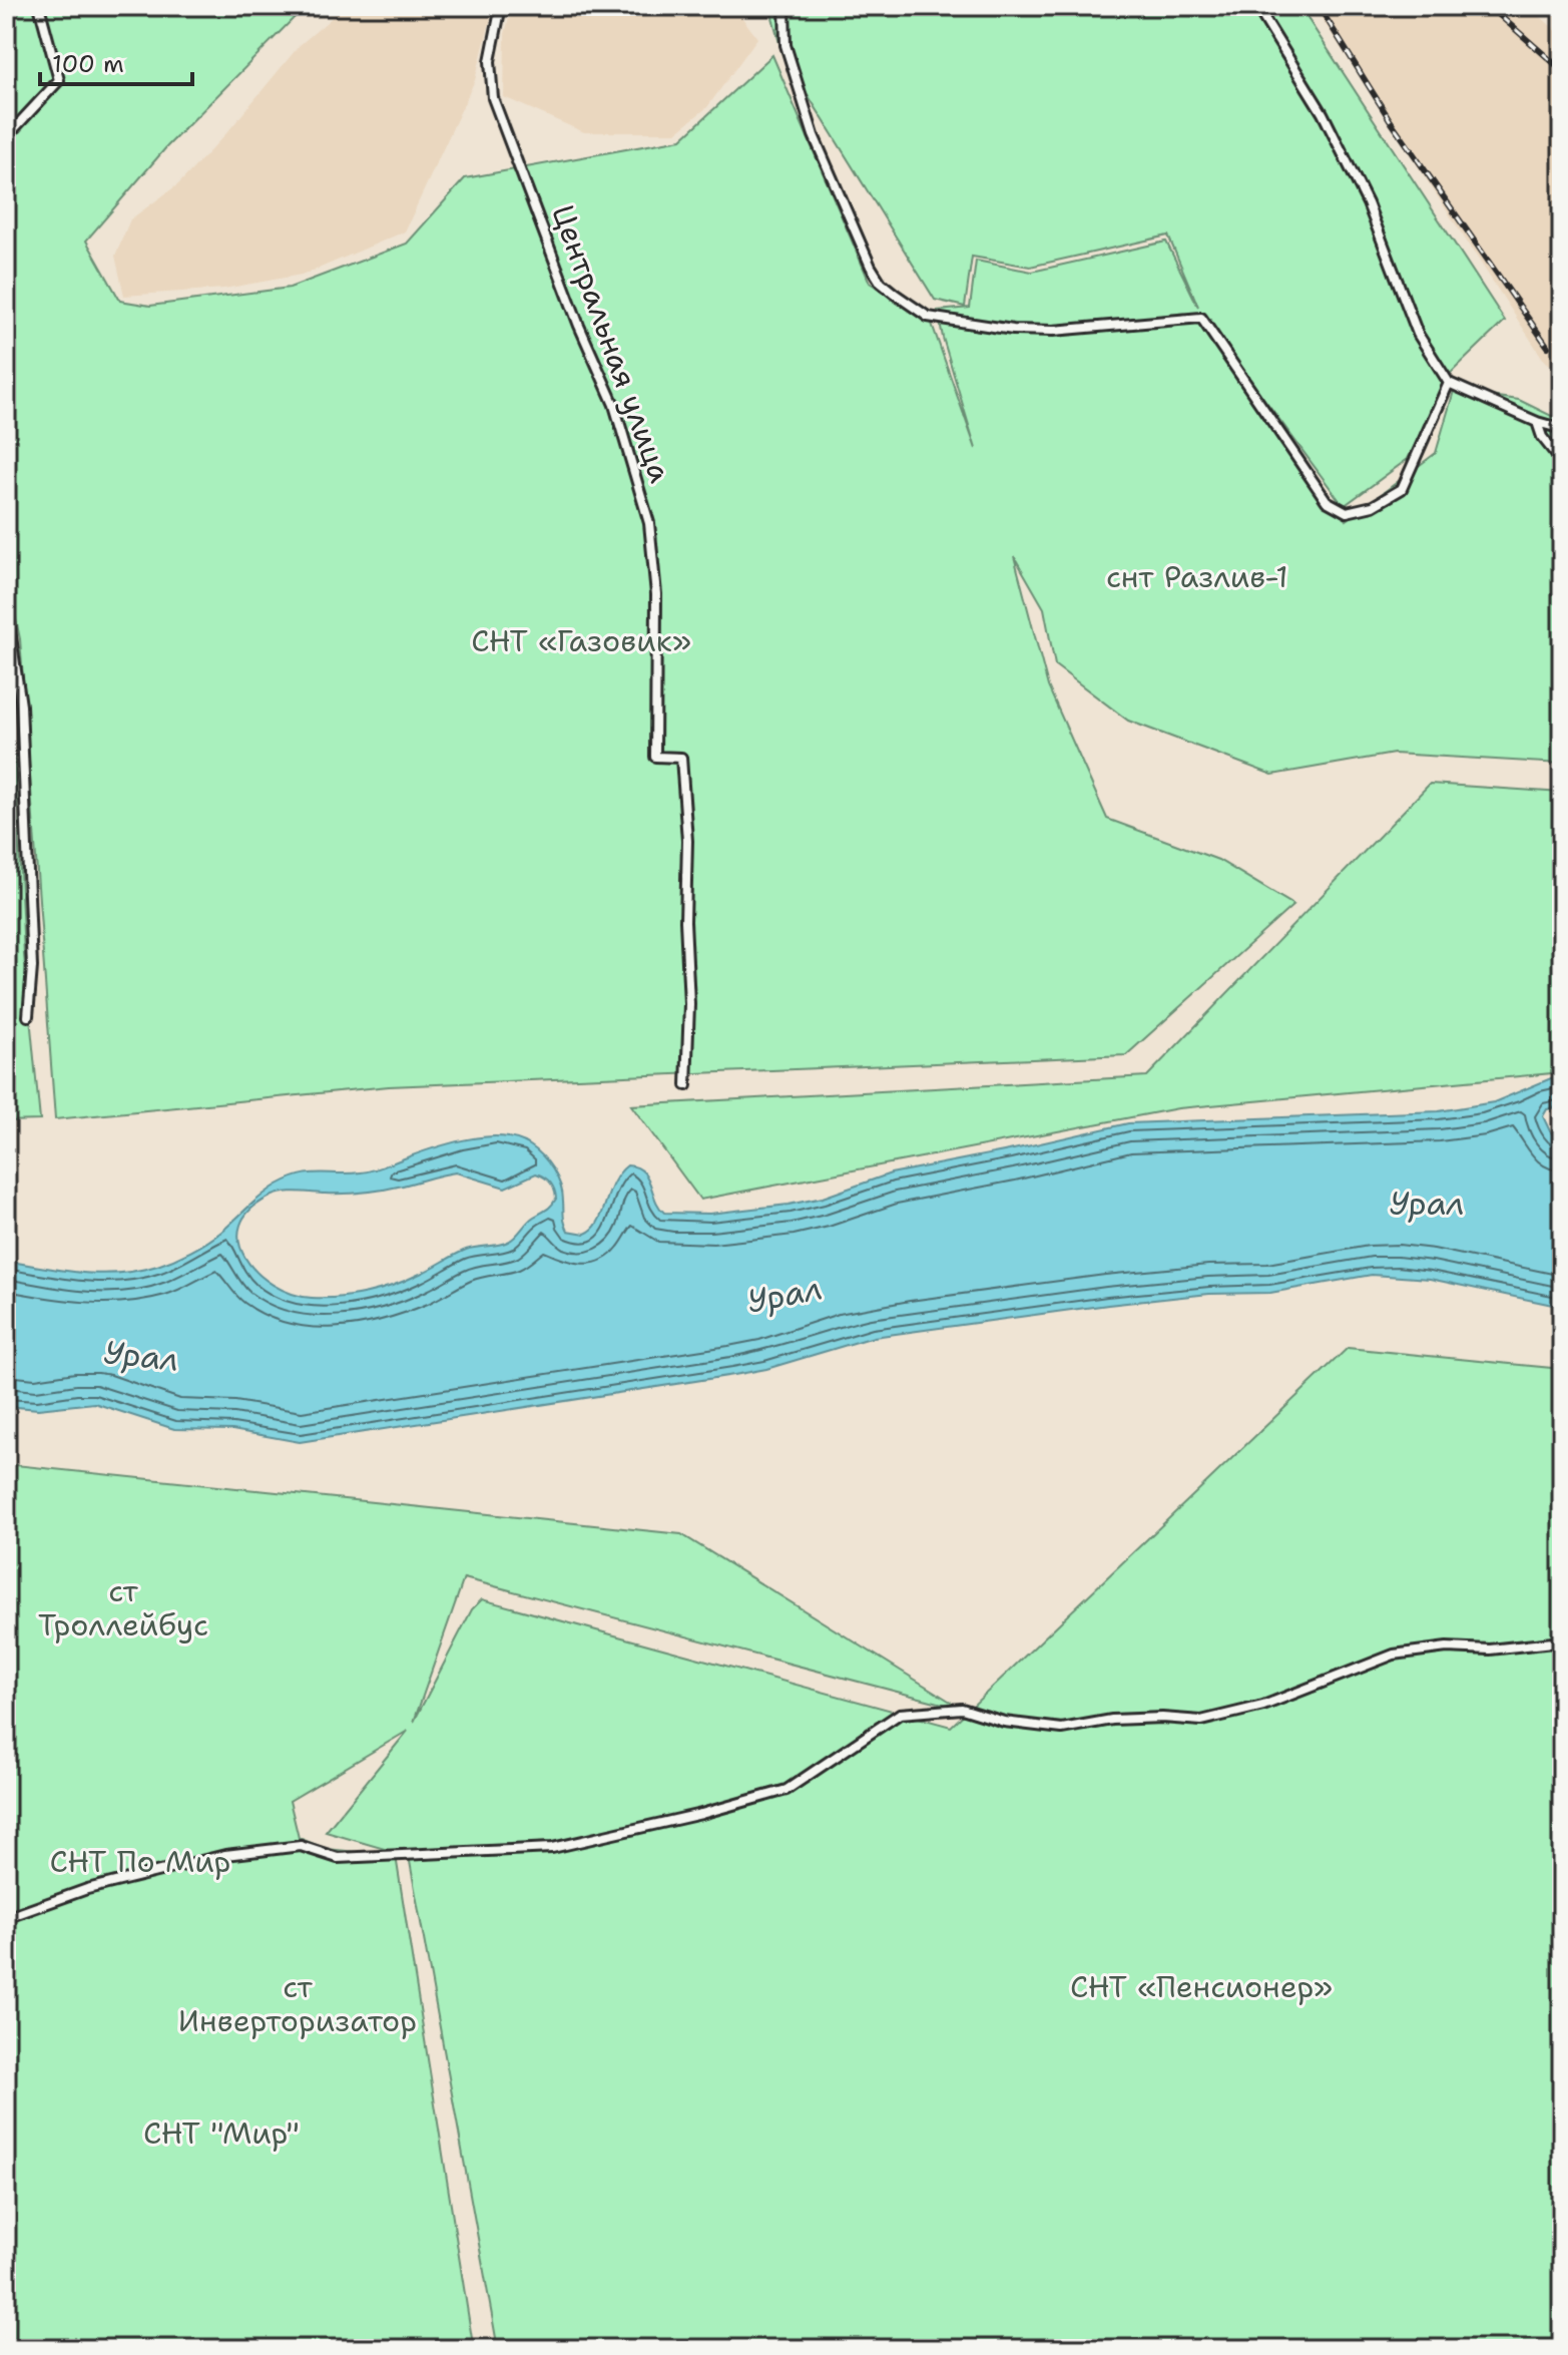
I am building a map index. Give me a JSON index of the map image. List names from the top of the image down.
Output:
{
  "streets": {
    "street": ["Центральная улица"]
  },
  "water": ["Урал"],
  "parks": [
    "снт Разлив-1",
    "СНТ «Газовик»",
    "ст Троллейбус",
    "СНТ По Мир",
    "ст Инверторизатор",
    "СНТ «Пенсионер»",
    "СНТ \"Мир\""
  ],
  "scale_bar": "100 m"
}
